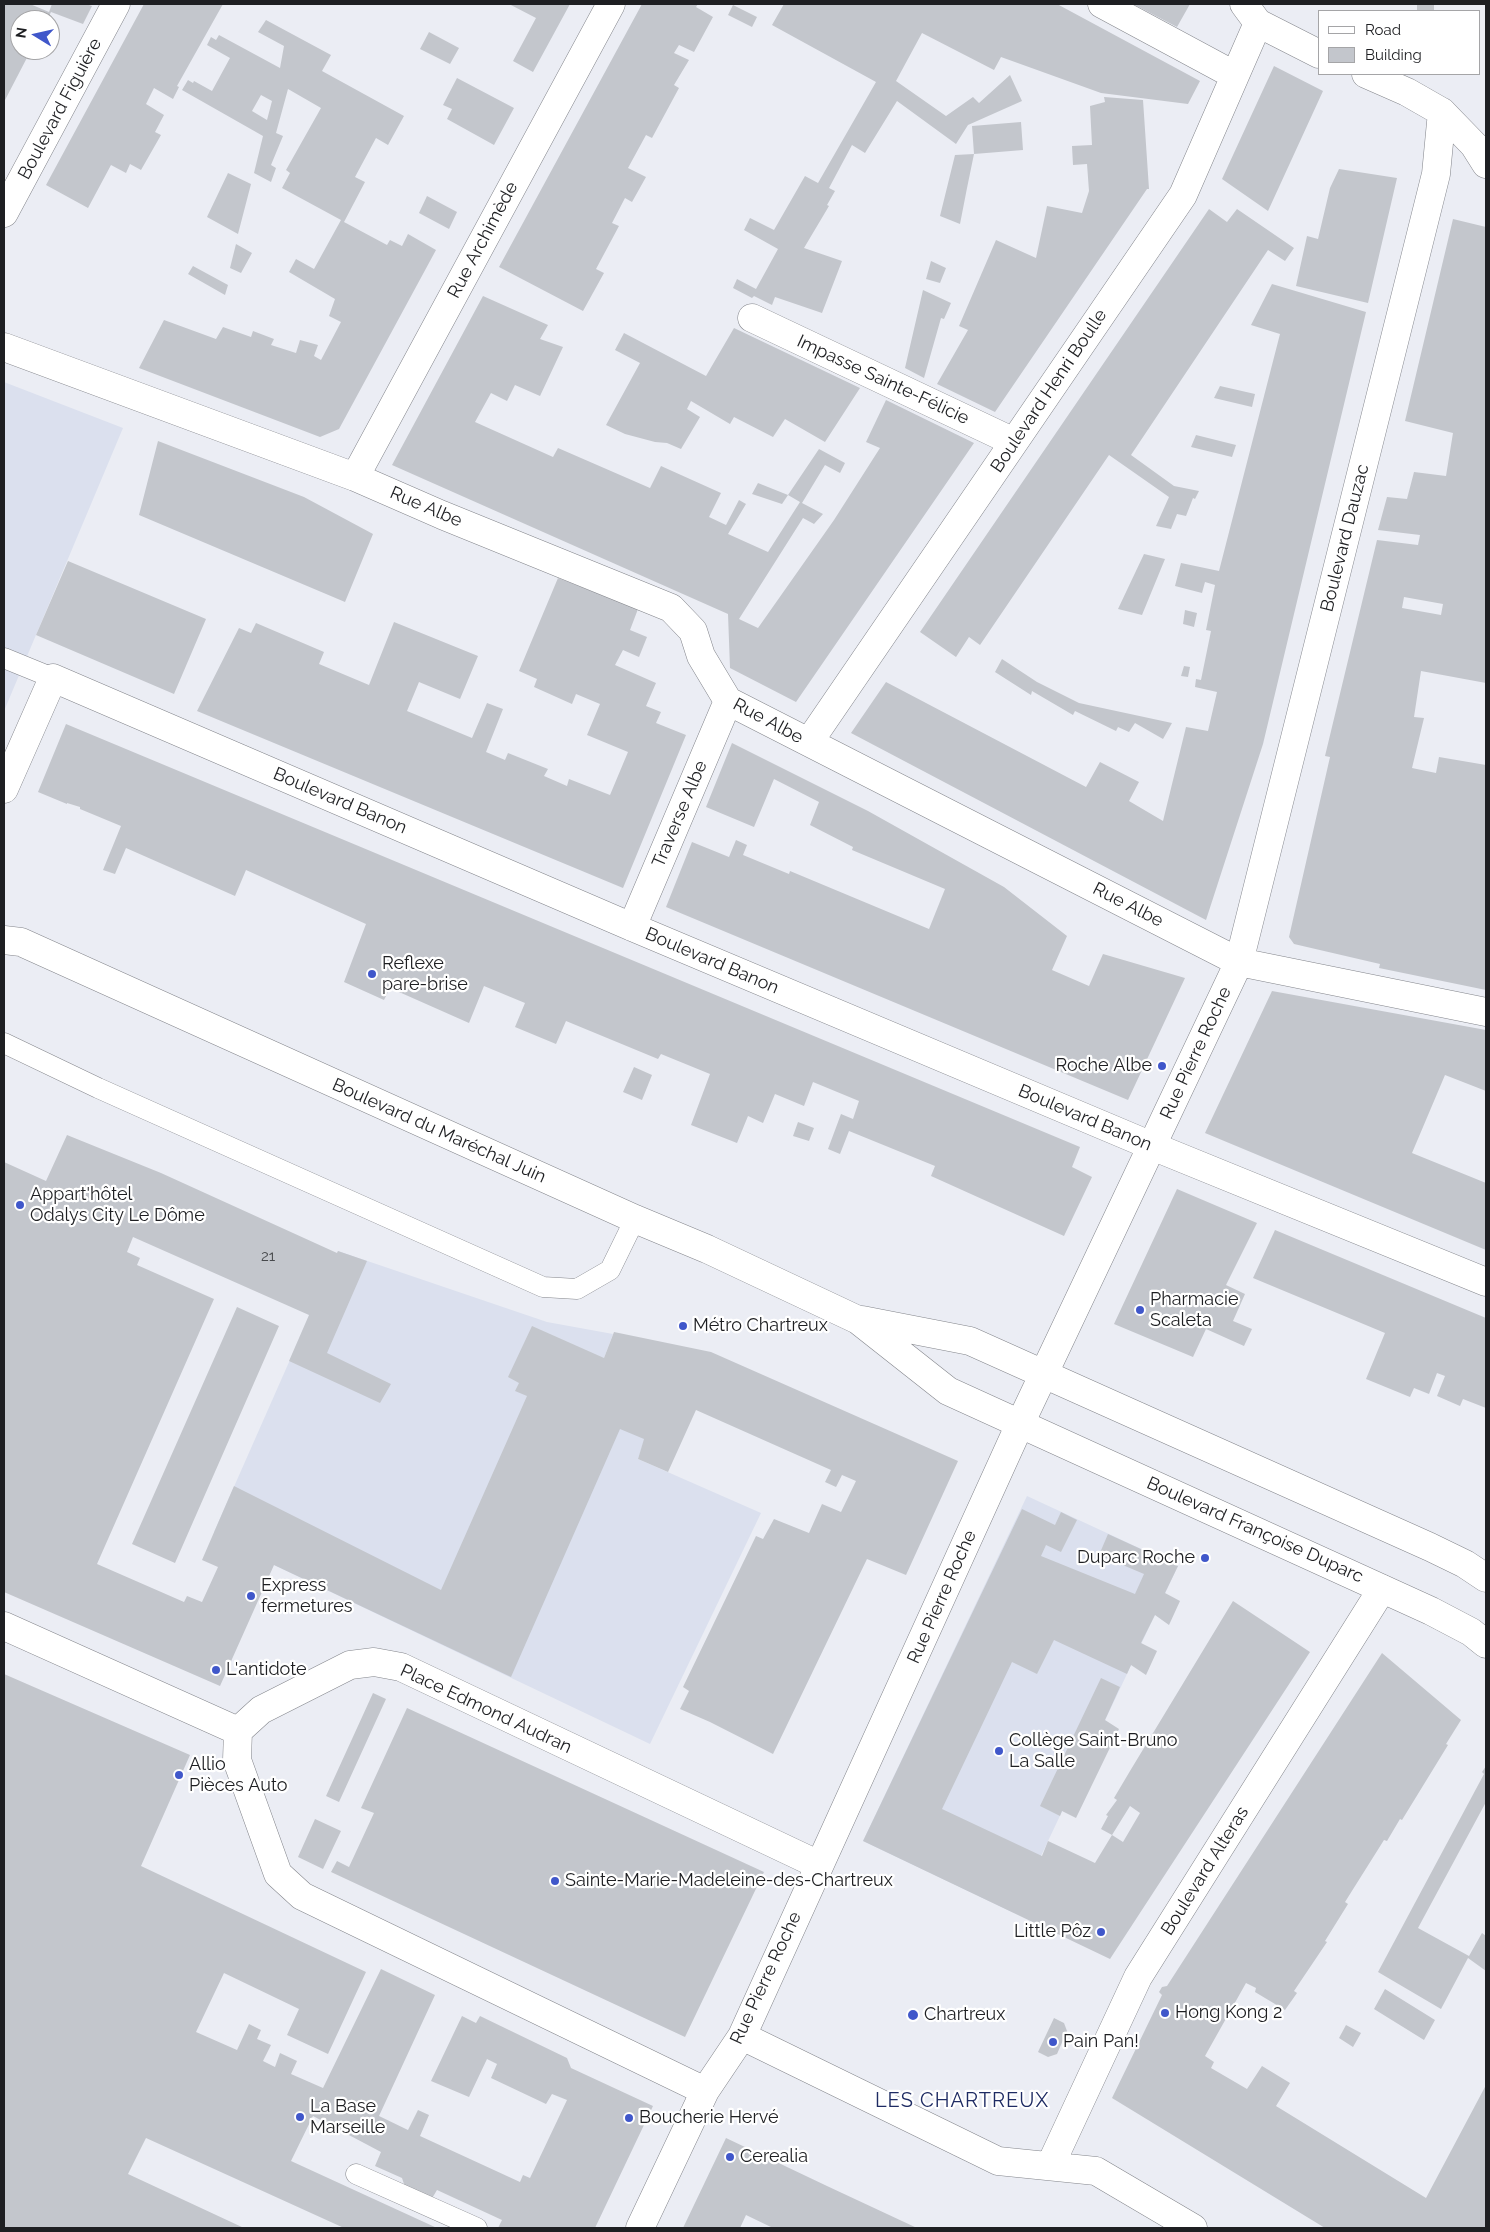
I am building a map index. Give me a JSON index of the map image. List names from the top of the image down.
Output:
{
  "streets": {
    "street": [
      "Boulevard Figuière",
      "Rue Archimède",
      "Impasse Sainte-Félicie",
      "Boulevard Henri Boulle",
      "Rue Albe",
      "Boulevard Dauzac",
      "Boulevard Banon",
      "Traverse Albe",
      "Rue Pierre Roche",
      "Boulevard du Maréchal Juin",
      "Boulevard Françoise Duparc",
      "Place Edmond Audran",
      "Boulevard Alteras"
    ]
  },
  "crossings": [
    ["Rue Archimède", "Rue Albe"],
    ["Impasse Sainte-Félicie", "Boulevard Henri Boulle"],
    ["Boulevard Henri Boulle", "Rue Albe"],
    ["Rue Albe", "Boulevard Dauzac"],
    ["Rue Albe", "Traverse Albe"],
    ["Rue Albe", "Rue Pierre Roche"],
    ["Boulevard Dauzac", "Rue Pierre Roche"],
    ["Boulevard Banon", "Traverse Albe"],
    ["Boulevard Banon", "Rue Pierre Roche"],
    ["Rue Pierre Roche", "Boulevard du Maréchal Juin"],
    ["Rue Pierre Roche", "Boulevard Françoise Duparc"],
    ["Rue Pierre Roche", "Place Edmond Audran"],
    ["Boulevard du Maréchal Juin", "Boulevard Françoise Duparc"],
    ["Boulevard Françoise Duparc", "Boulevard Alteras"]
  ],
  "districts": ["LES CHARTREUX"],
  "places": [
    "Reflexe pare-brise",
    "Roche Albe",
    "Appart'hôtel Odalys City Le Dôme",
    "Pharmacie Scaleta",
    "Métro Chartreux",
    "Duparc Roche",
    "Express fermetures",
    "L'antidote",
    "Collège Saint-Bruno La Salle",
    "Allio Pièces Auto",
    "Sainte-Marie-Madeleine-des-Chartreux",
    "Little Pôz",
    "Hong Kong 2",
    "Chartreux",
    "Pain Pan!",
    "La Base Marseille",
    "Boucherie Hervé",
    "Cerealia"
  ],
  "house_numbers": ["21"],
  "legend": ["Road", "Building"],
  "north": "left"
}
